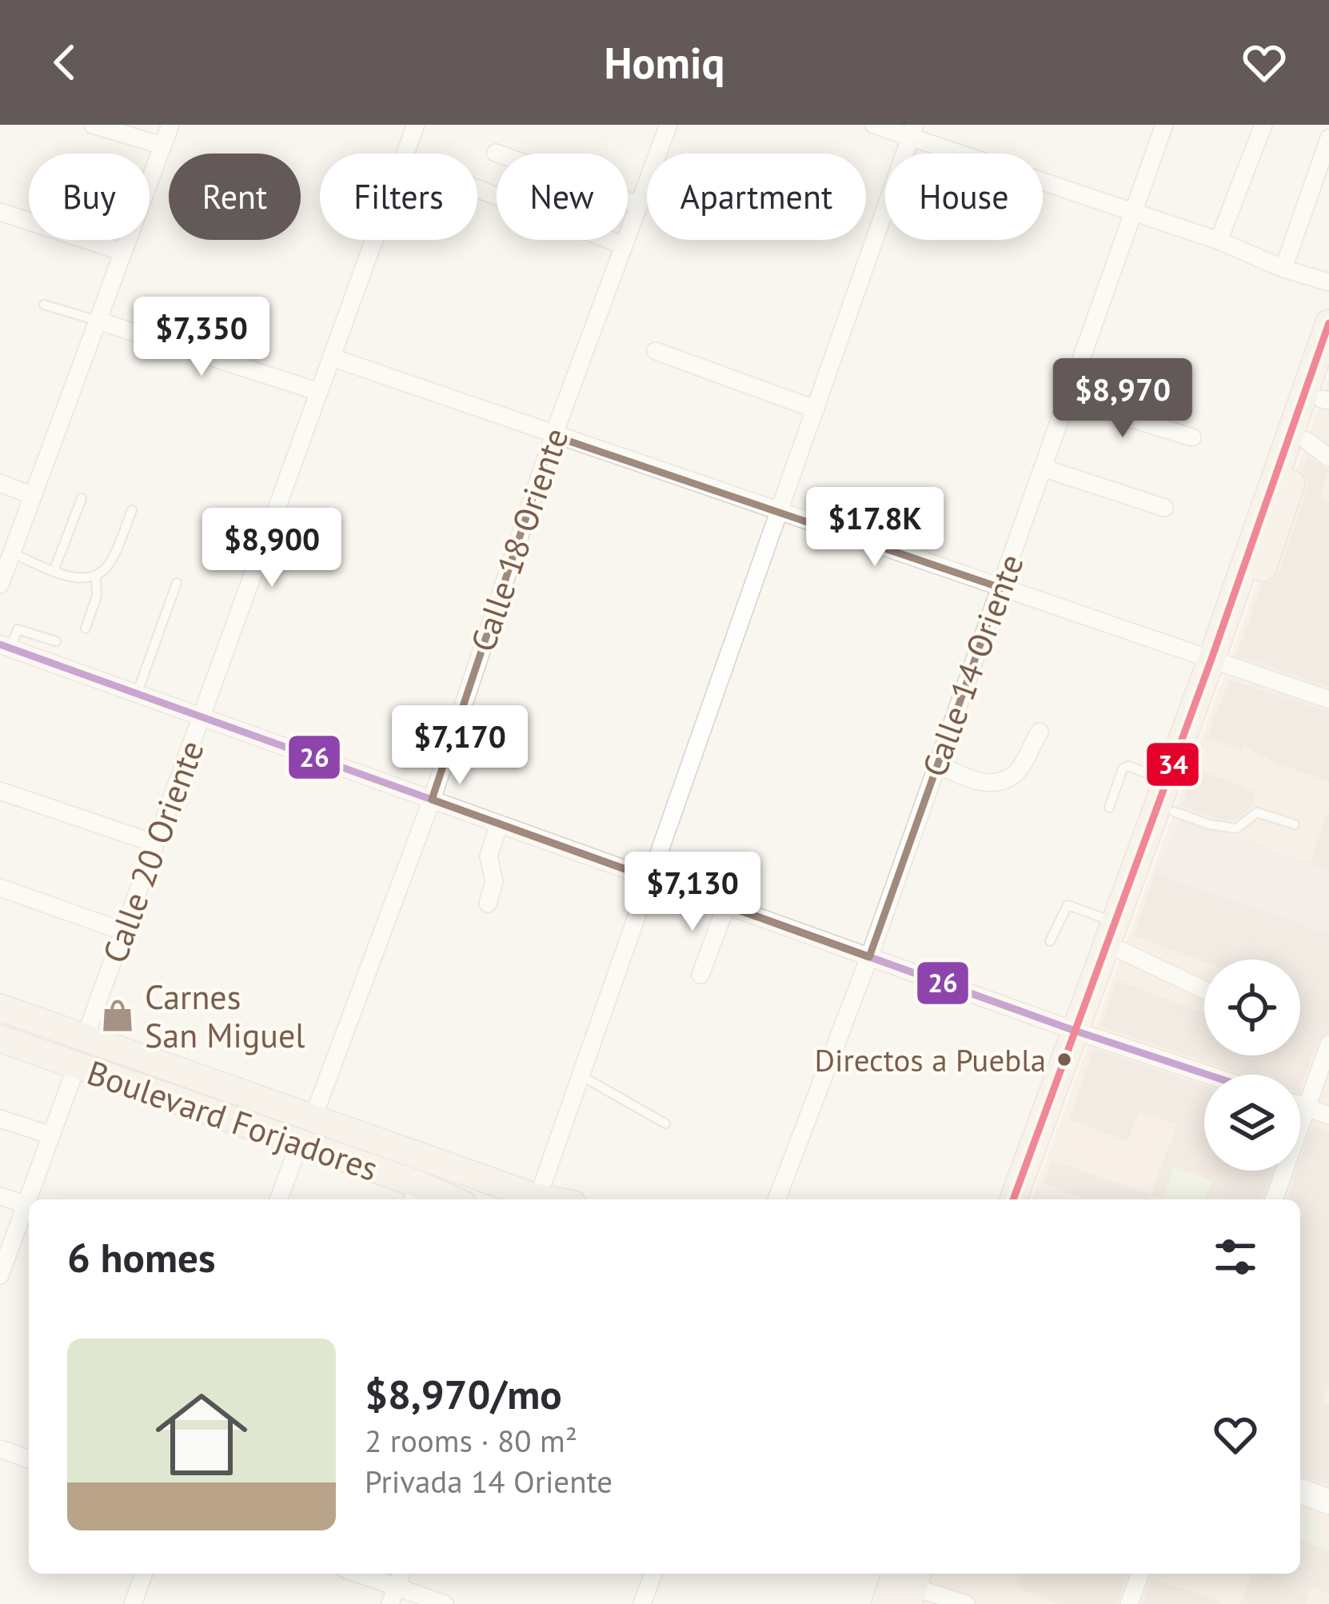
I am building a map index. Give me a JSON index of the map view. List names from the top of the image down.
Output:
{
  "streets": {
    "main road": ["Boulevard Forjadores"],
    "street": ["Calle 18 Oriente", "Calle 14 Oriente", "Calle 20 Oriente"]
  },
  "crossings": [
    ["Calle 18 Oriente", "Boulevard Forjadores"],
    ["Calle 20 Oriente", "Boulevard Forjadores"]
  ],
  "places": {
    "shop": ["Carnes San Miguel"],
    "other": ["Directos a Puebla"]
  },
  "lines": ["transit line 34", "transit line 26"],
  "page": {
    "header": "Homiq",
    "chip": [
      "Buy",
      "Rent",
      "Filters",
      "New",
      "Apartment",
      "House"
    ],
    "price": [
      "$7,350",
      "$8,970",
      "$17.8K",
      "$8,900",
      "$7,170",
      "$7,130"
    ],
    "heading": "6 homes",
    "list": [
      {
        "name": "$8,970/mo",
        "note": "2 rooms · 80 m² · Privada 14 Oriente"
      }
    ]
  }
}
